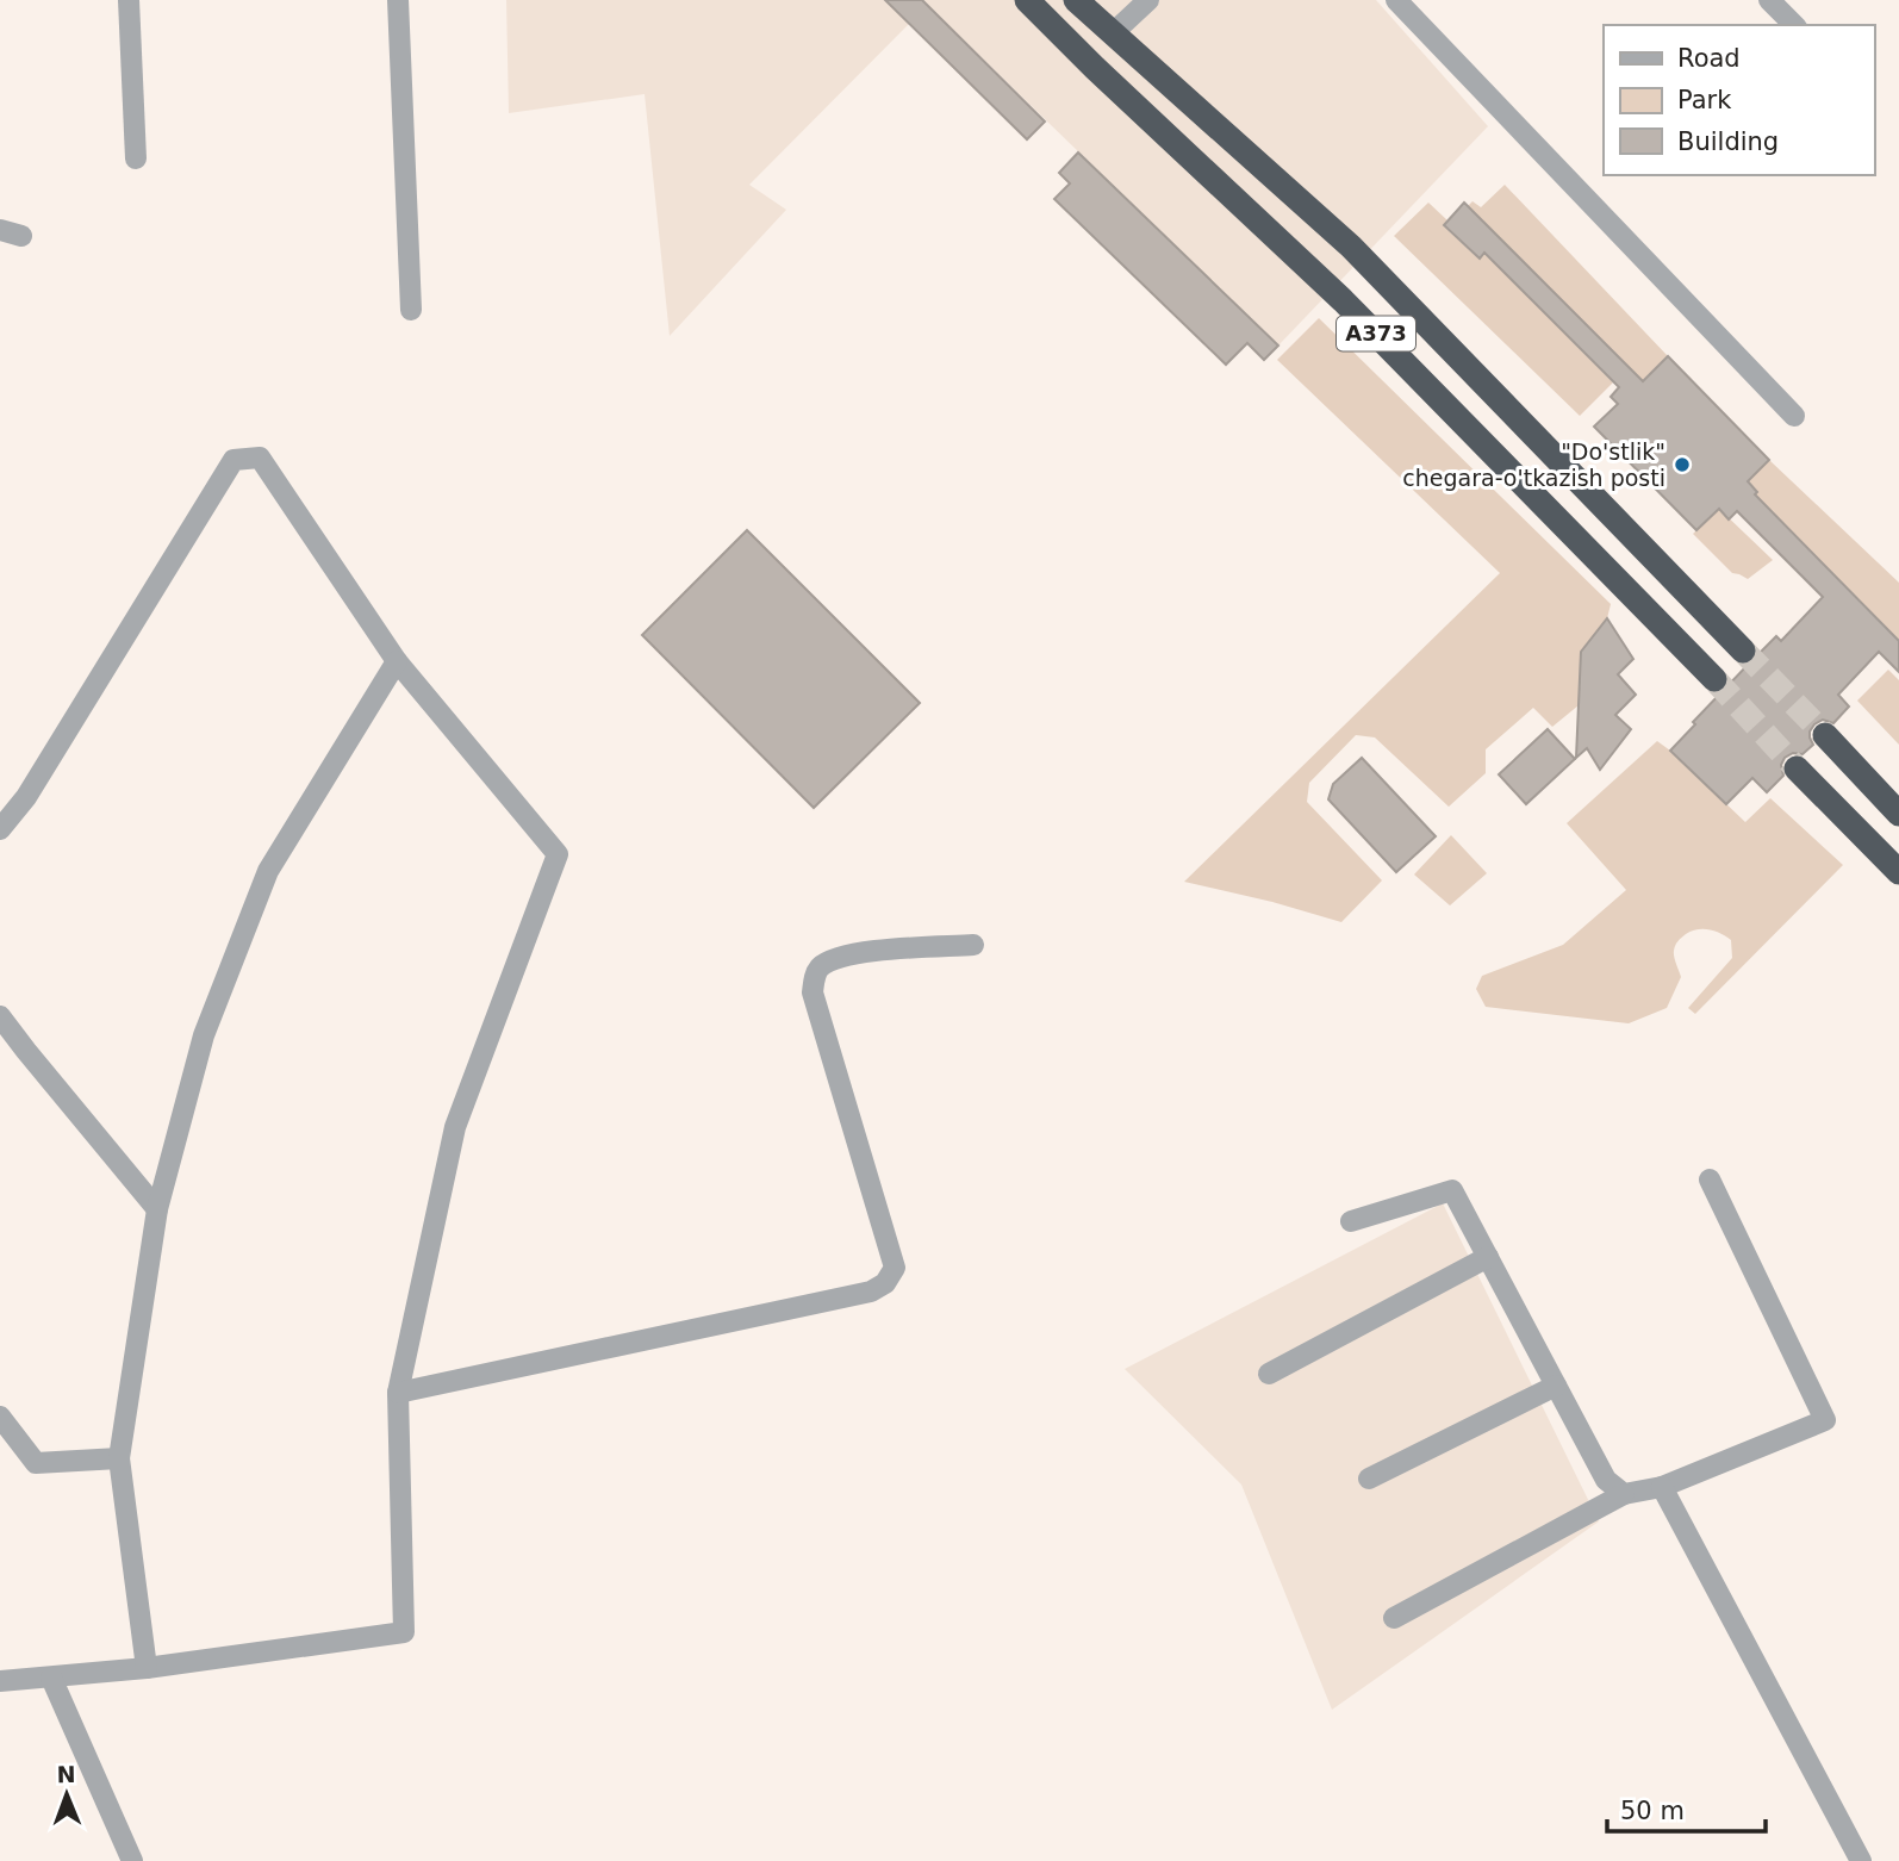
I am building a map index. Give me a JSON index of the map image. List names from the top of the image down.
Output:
{
  "streets": {
    "highway": ["A373"]
  },
  "places": ["\"Do'stlik\" chegara-o'tkazish posti"],
  "legend": ["Road", "Park", "Building"],
  "scale_bar": "50 m",
  "north": "top"
}
